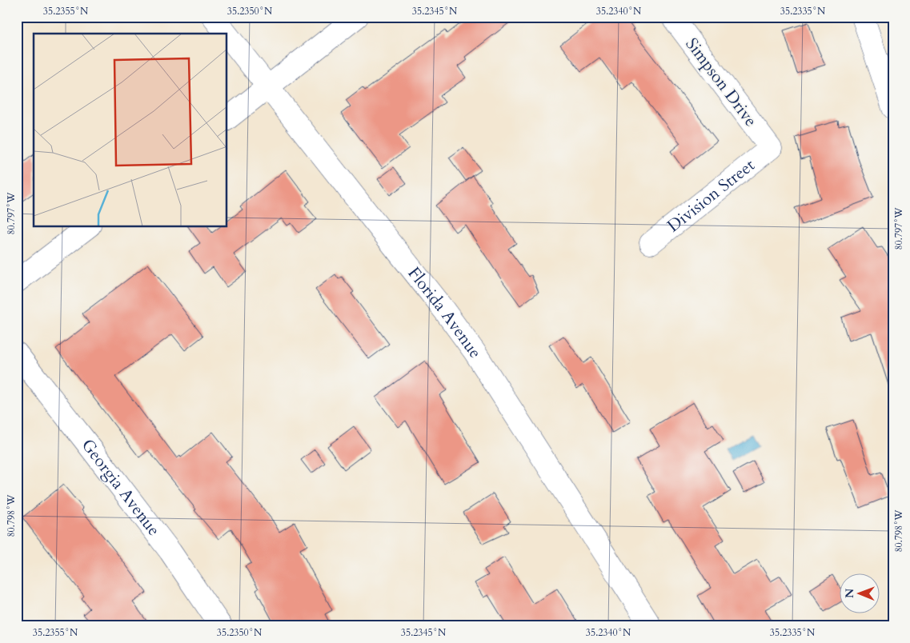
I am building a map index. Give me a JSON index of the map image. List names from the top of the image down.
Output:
{
  "streets": {
    "street": [
      "Simpson Drive",
      "Division Street",
      "Florida Avenue",
      "Georgia Avenue"
    ]
  },
  "crossings": [
    ["Simpson Drive", "Division Street"]
  ],
  "north": "left",
  "coordinates": [
    "35.2355°N",
    "35.2350°N",
    "35.2345°N",
    "35.2340°N",
    "35.2335°N",
    "80.797°W",
    "80.798°W"
  ]
}
